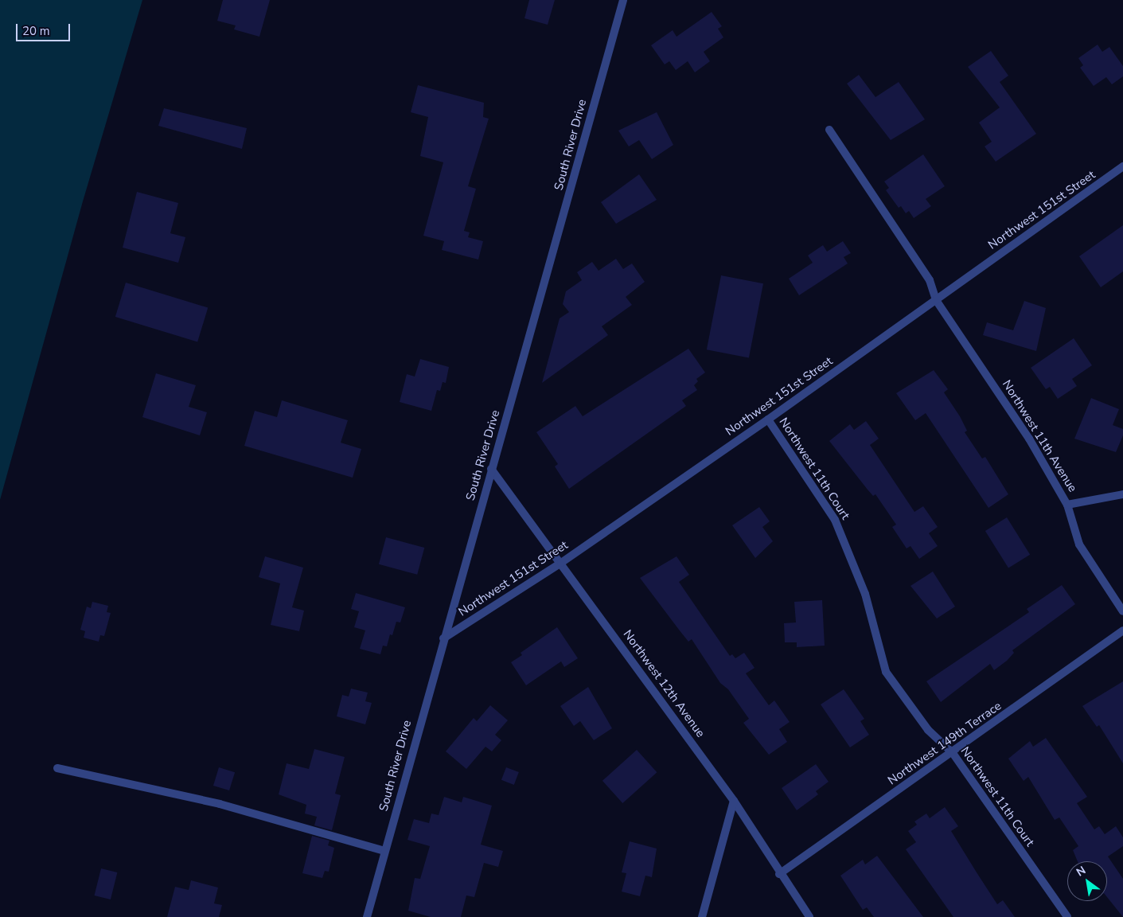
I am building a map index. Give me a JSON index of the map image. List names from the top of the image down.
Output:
{
  "streets": {
    "street": [
      "South River Drive",
      "Northwest 151st Street",
      "Northwest 11th Avenue",
      "Northwest 11th Court",
      "Northwest 12th Avenue",
      "Northwest 149th Terrace"
    ]
  },
  "crossings": [
    ["South River Drive", "Northwest 151st Street"],
    ["South River Drive", "Northwest 12th Avenue"],
    ["Northwest 151st Street", "Northwest 11th Avenue"],
    ["Northwest 151st Street", "Northwest 11th Court"],
    ["Northwest 151st Street", "Northwest 12th Avenue"],
    ["Northwest 11th Court", "Northwest 149th Terrace"],
    ["Northwest 12th Avenue", "Northwest 149th Terrace"]
  ],
  "scale_bar": "20 m",
  "north": "top left"
}
